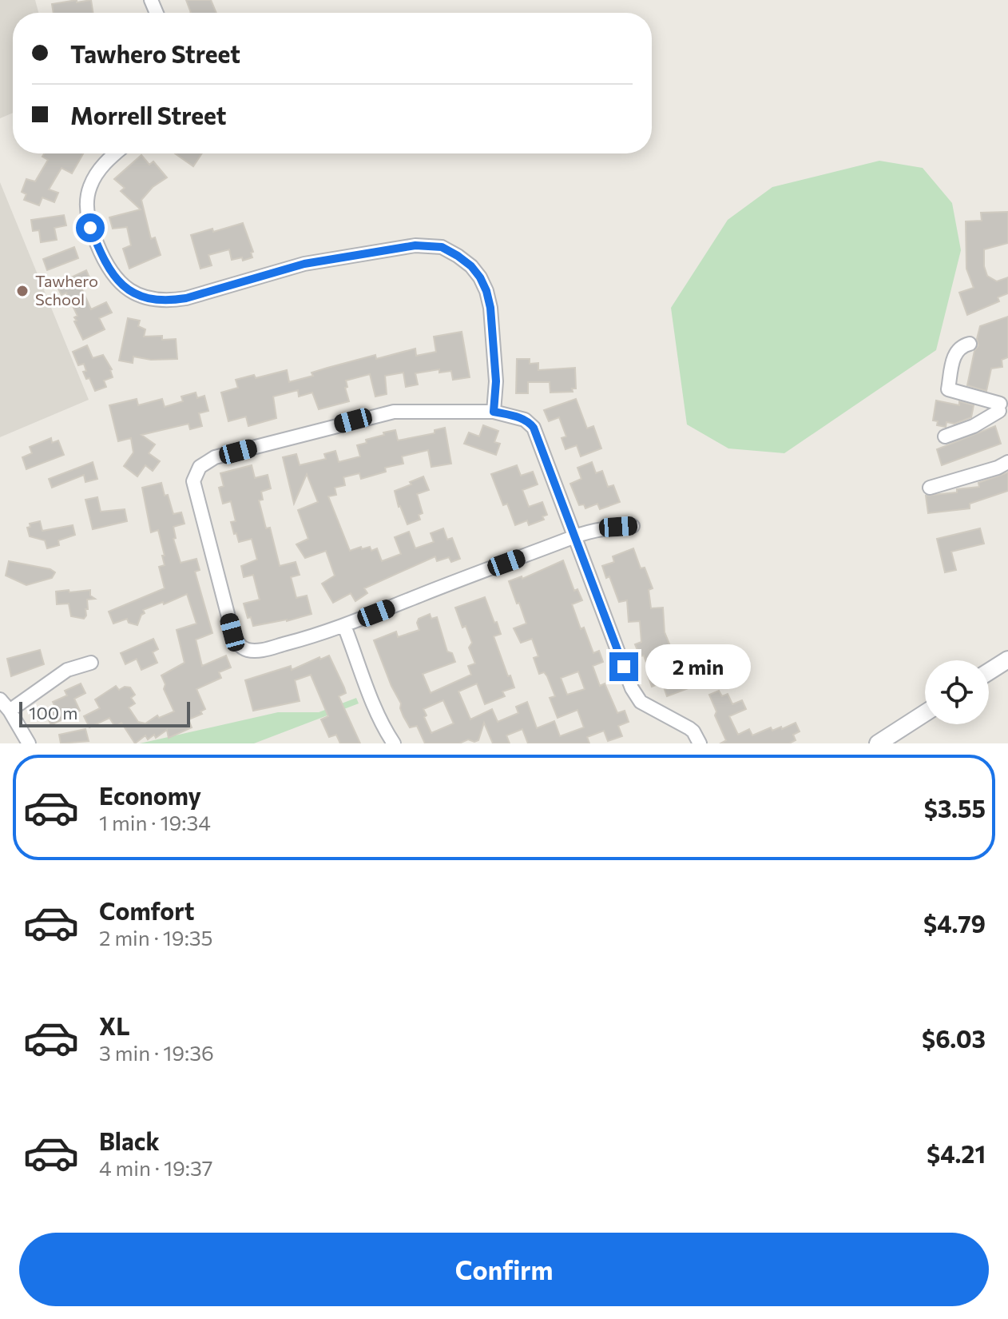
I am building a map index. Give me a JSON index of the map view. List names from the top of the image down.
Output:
{
  "places": ["Tawhero School"],
  "scale_bar": "100 m",
  "page": {
    "banner": ["Tawhero Street", "Morrell Street"],
    "bubble": "2 min",
    "scale": "100 m",
    "list": [
      {
        "name": "Economy",
        "note": "1 min · 19:34",
        "value": "$3.55"
      },
      {
        "name": "Comfort",
        "note": "2 min · 19:35",
        "value": "$4.79"
      },
      {
        "name": "XL",
        "note": "3 min · 19:36",
        "value": "$6.03"
      },
      {
        "name": "Black",
        "note": "4 min · 19:37",
        "value": "$4.21"
      }
    ],
    "buttons": "Confirm"
  }
}
